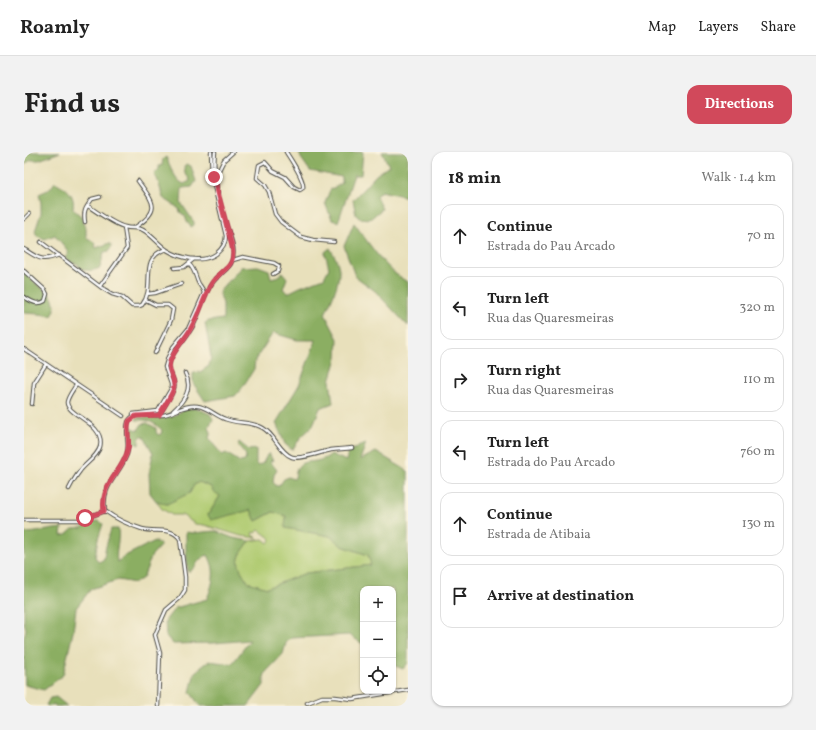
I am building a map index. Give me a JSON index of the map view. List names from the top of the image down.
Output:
{
  "page": {
    "header": "Roamly",
    "nav": ["Map", "Layers", "Share"],
    "title": "Find us",
    "buttons": "Directions",
    "heading": ["18 min", "Walk · 1.4 km"],
    "list": [
      ["Continue", "Estrada do Pau Arcado", "70 m"],
      ["Turn left", "Rua das Quaresmeiras", "320 m"],
      ["Turn right", "Rua das Quaresmeiras", "110 m"],
      ["Turn left", "Estrada do Pau Arcado", "760 m"],
      ["Continue", "Estrada de Atibaia", "130 m"],
      "Arrive at destination"
    ],
    "map_buttons": ["+", "−"]
  }
}
